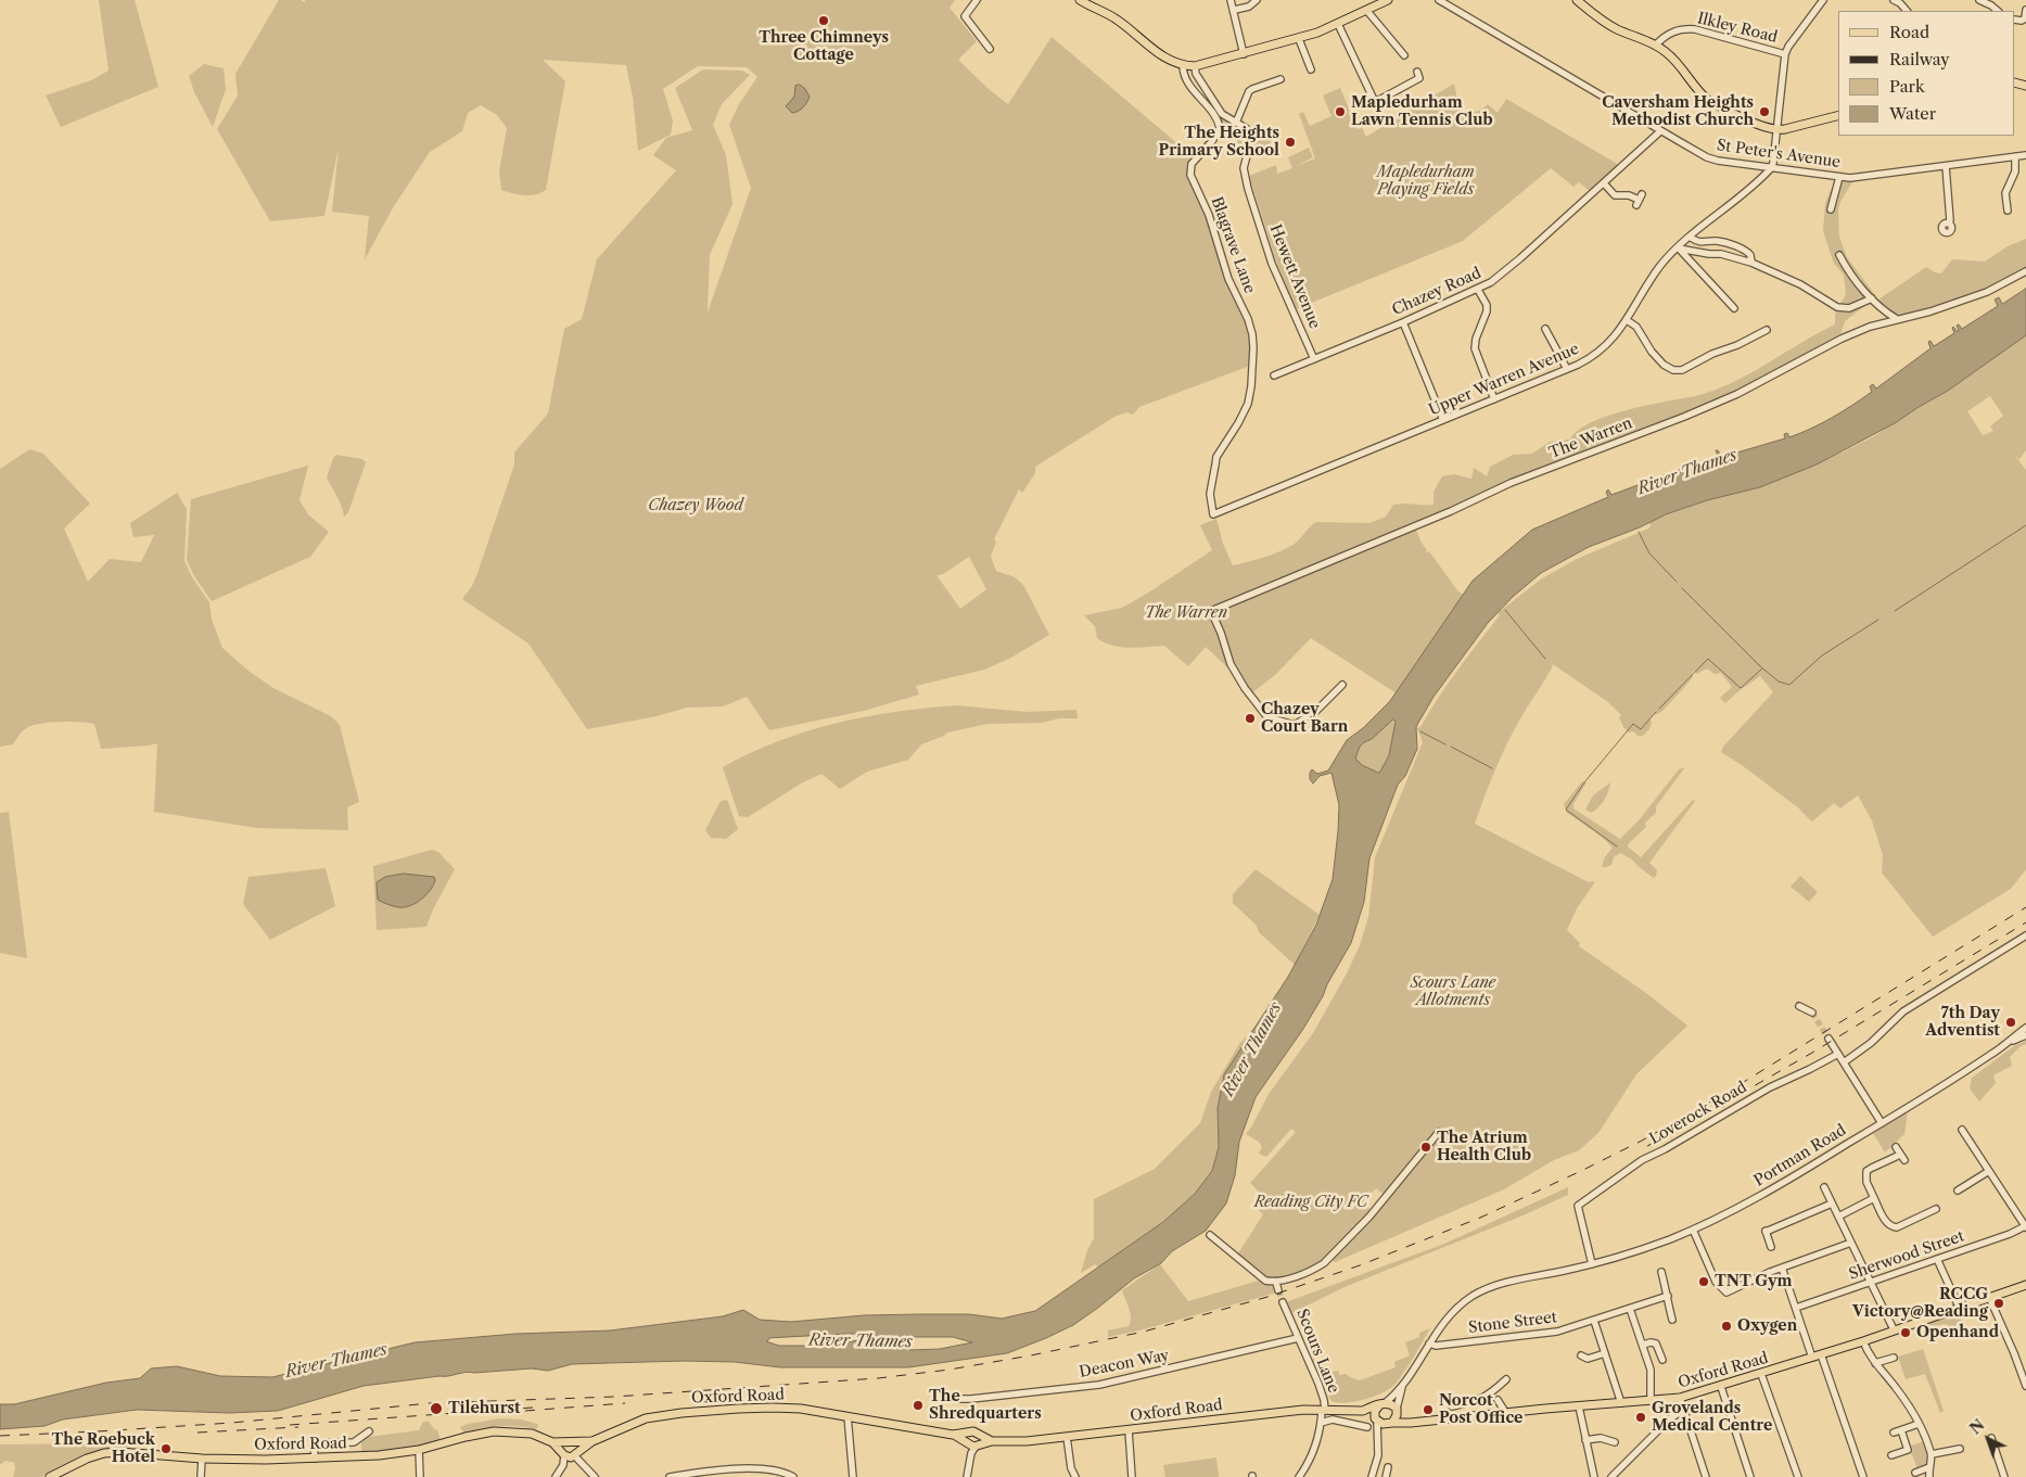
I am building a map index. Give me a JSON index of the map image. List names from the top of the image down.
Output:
{
  "streets": {
    "main road": ["Oxford Road"],
    "street": [
      "Ilkley Road",
      "St Peter's Avenue",
      "Blagrave Lane",
      "Hewett Avenue",
      "Chazey Road",
      "Upper Warren Avenue",
      "The Warren",
      "Loverock Road",
      "Portman Road",
      "Sherwood Street",
      "Stone Street",
      "Scours Lane",
      "Deacon Way"
    ]
  },
  "crossings": [
    ["St Peter's Avenue", "Chazey Road"],
    ["St Peter's Avenue", "Upper Warren Avenue"],
    ["Blagrave Lane", "Hewett Avenue"],
    ["Blagrave Lane", "Upper Warren Avenue"],
    ["Hewett Avenue", "Chazey Road"],
    ["Loverock Road", "Portman Road"],
    ["Portman Road", "Stone Street"],
    ["Scours Lane", "Deacon Way"],
    ["Scours Lane", "Oxford Road"]
  ],
  "water": ["River Thames"],
  "parks": [
    "Mapledurham Playing Fields",
    "Chazey Wood",
    "The Warren",
    "Scours Lane Allotments",
    "Reading City FC"
  ],
  "places": [
    "Three Chimneys Cottage",
    "Mapledurham Lawn Tennis Club",
    "Caversham Heights Methodist Church",
    "The Heights Primary School",
    "Chazey Court Barn",
    "7th Day Adventist",
    "The Atrium Health Club",
    "TNT Gym",
    "RCCG Victory@Reading",
    "Oxygen",
    "Openhand",
    "The Shredquarters",
    "Tilehurst",
    "Norcot Post Office",
    "Grovelands Medical Centre",
    "The Roebuck Hotel"
  ],
  "legend": [
    "Road",
    "Railway",
    "Park",
    "Water"
  ],
  "north": "top left"
}
